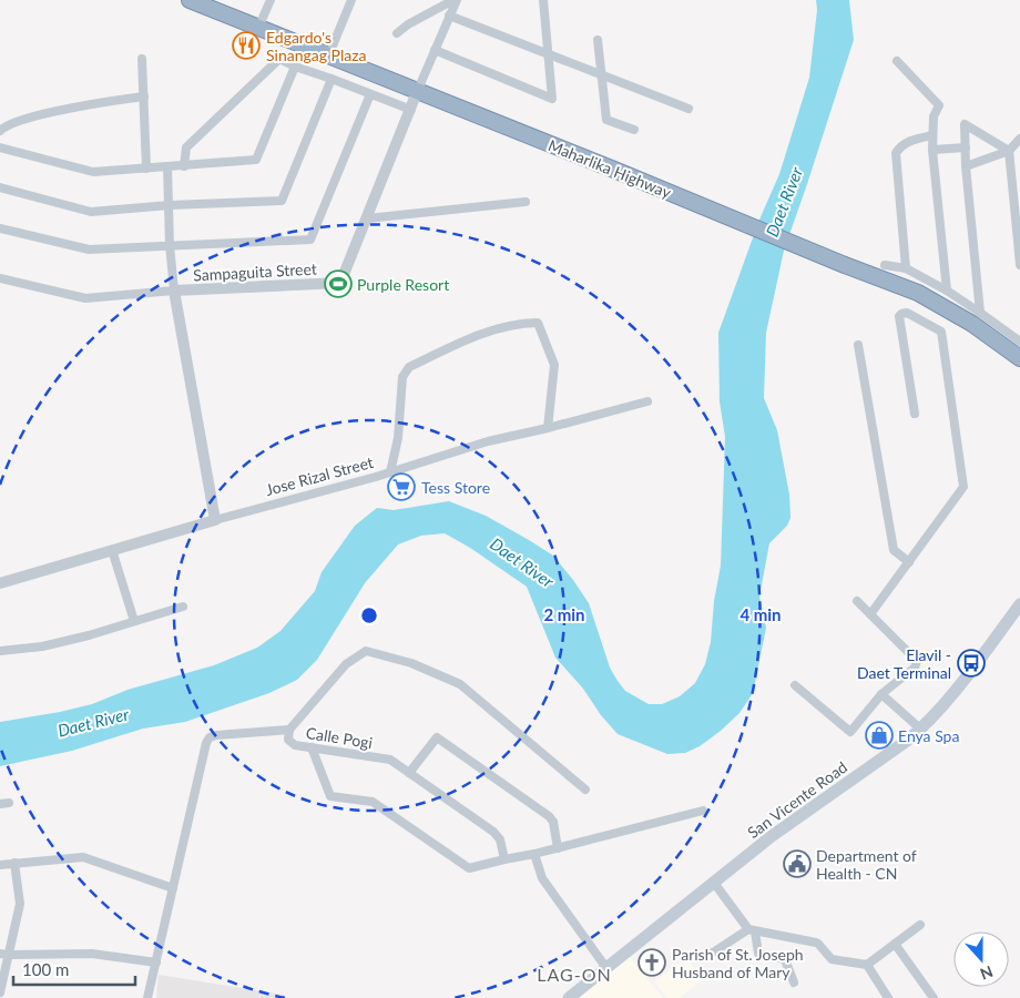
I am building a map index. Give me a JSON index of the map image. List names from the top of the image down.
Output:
{
  "streets": {
    "highway": ["Maharlika Highway"],
    "main road": ["San Vicente Road"],
    "street": ["Sampaguita Street", "Jose Rizal Street", "Calle Pogi"]
  },
  "crossings": [
    ["Maharlika Highway", "Sampaguita Street"]
  ],
  "districts": ["LAG-ON"],
  "water": ["Daet River"],
  "places": {
    "restaurant": ["Edgardo's Sinangag Plaza"],
    "sports": ["Purple Resort"],
    "supermarket": ["Tess Store"],
    "bus stop": ["Elavil - Daet Terminal"],
    "shop": ["Enya Spa"],
    "public building": ["Department of Health - CN"],
    "church": ["Parish of St. Joseph Husband of Mary"]
  },
  "scale_bar": "100 m",
  "north": "bottom",
  "rings": ["2 min", "4 min"]
}
